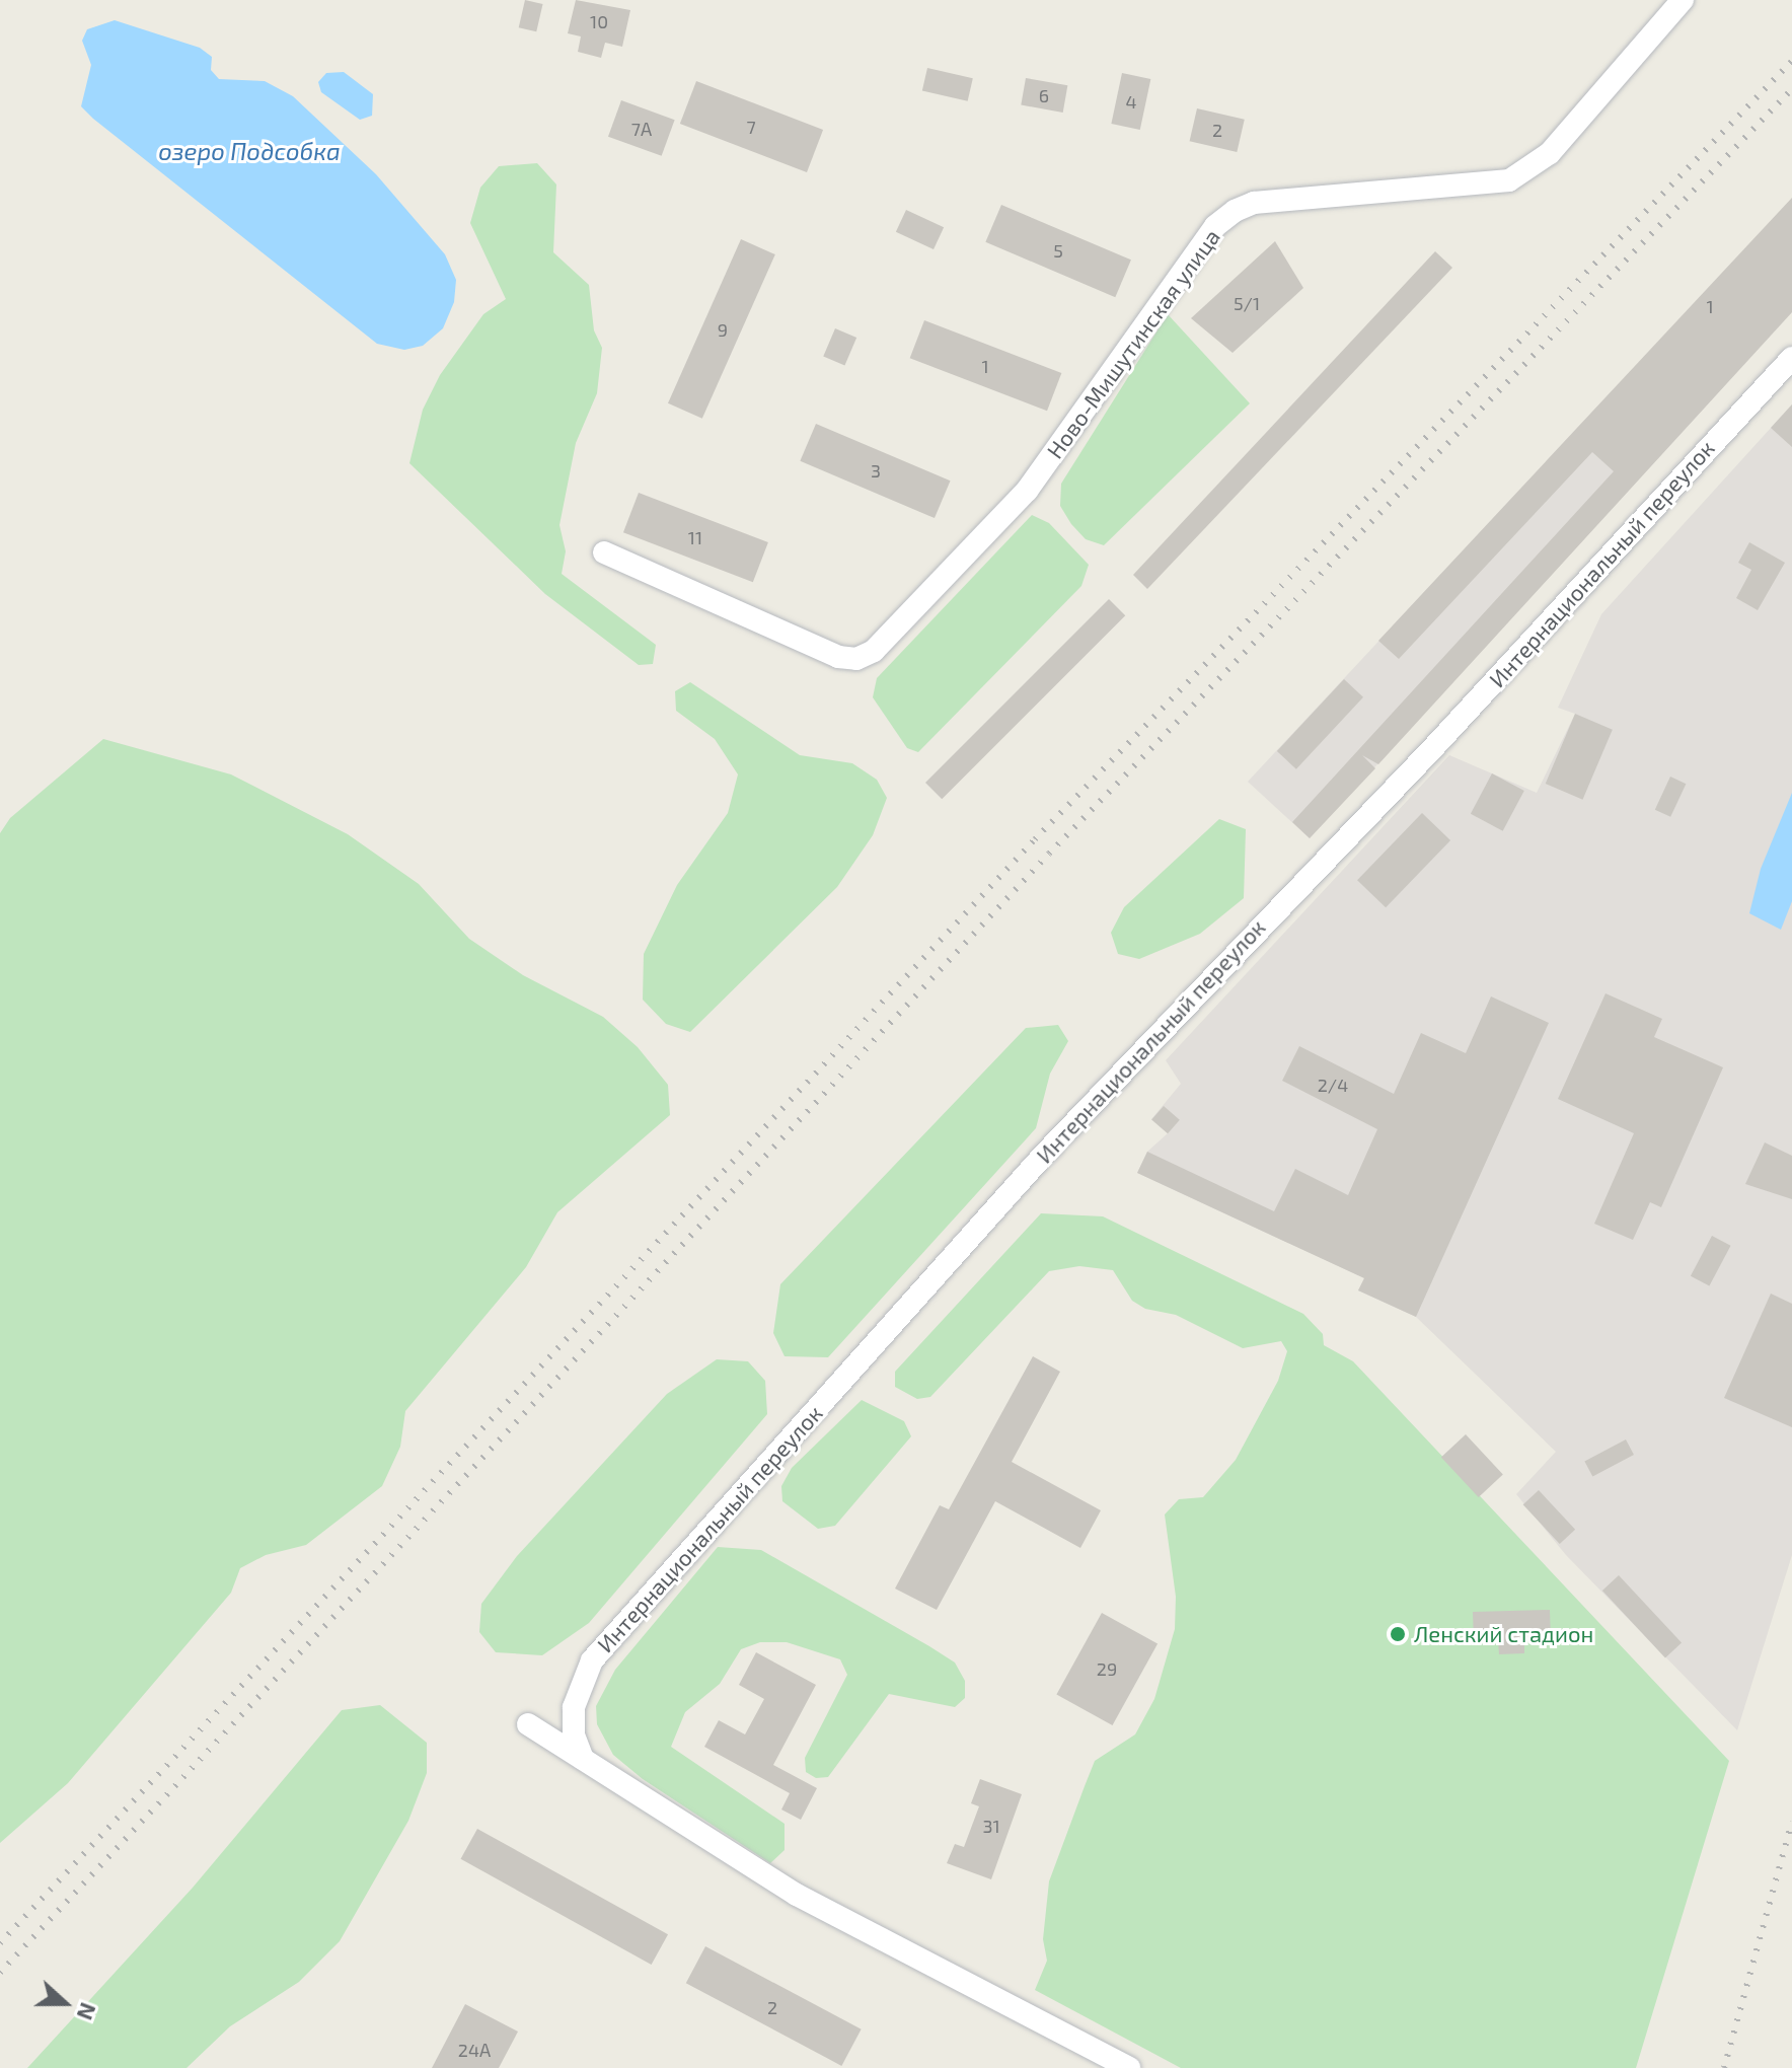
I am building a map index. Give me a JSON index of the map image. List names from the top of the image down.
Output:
{
  "streets": {
    "street": ["Ново-Мишутинская улица", "Интернациональный переулок"]
  },
  "water": ["озеро Подсобка"],
  "places": ["Ленский стадион"],
  "house_numbers": [
    "10",
    "6",
    "4",
    "7",
    "7А",
    "2",
    "5",
    "5/1",
    "1",
    "9",
    "1",
    "3",
    "11",
    "2/4",
    "29",
    "31",
    "2",
    "24А"
  ],
  "north": "right"
}
